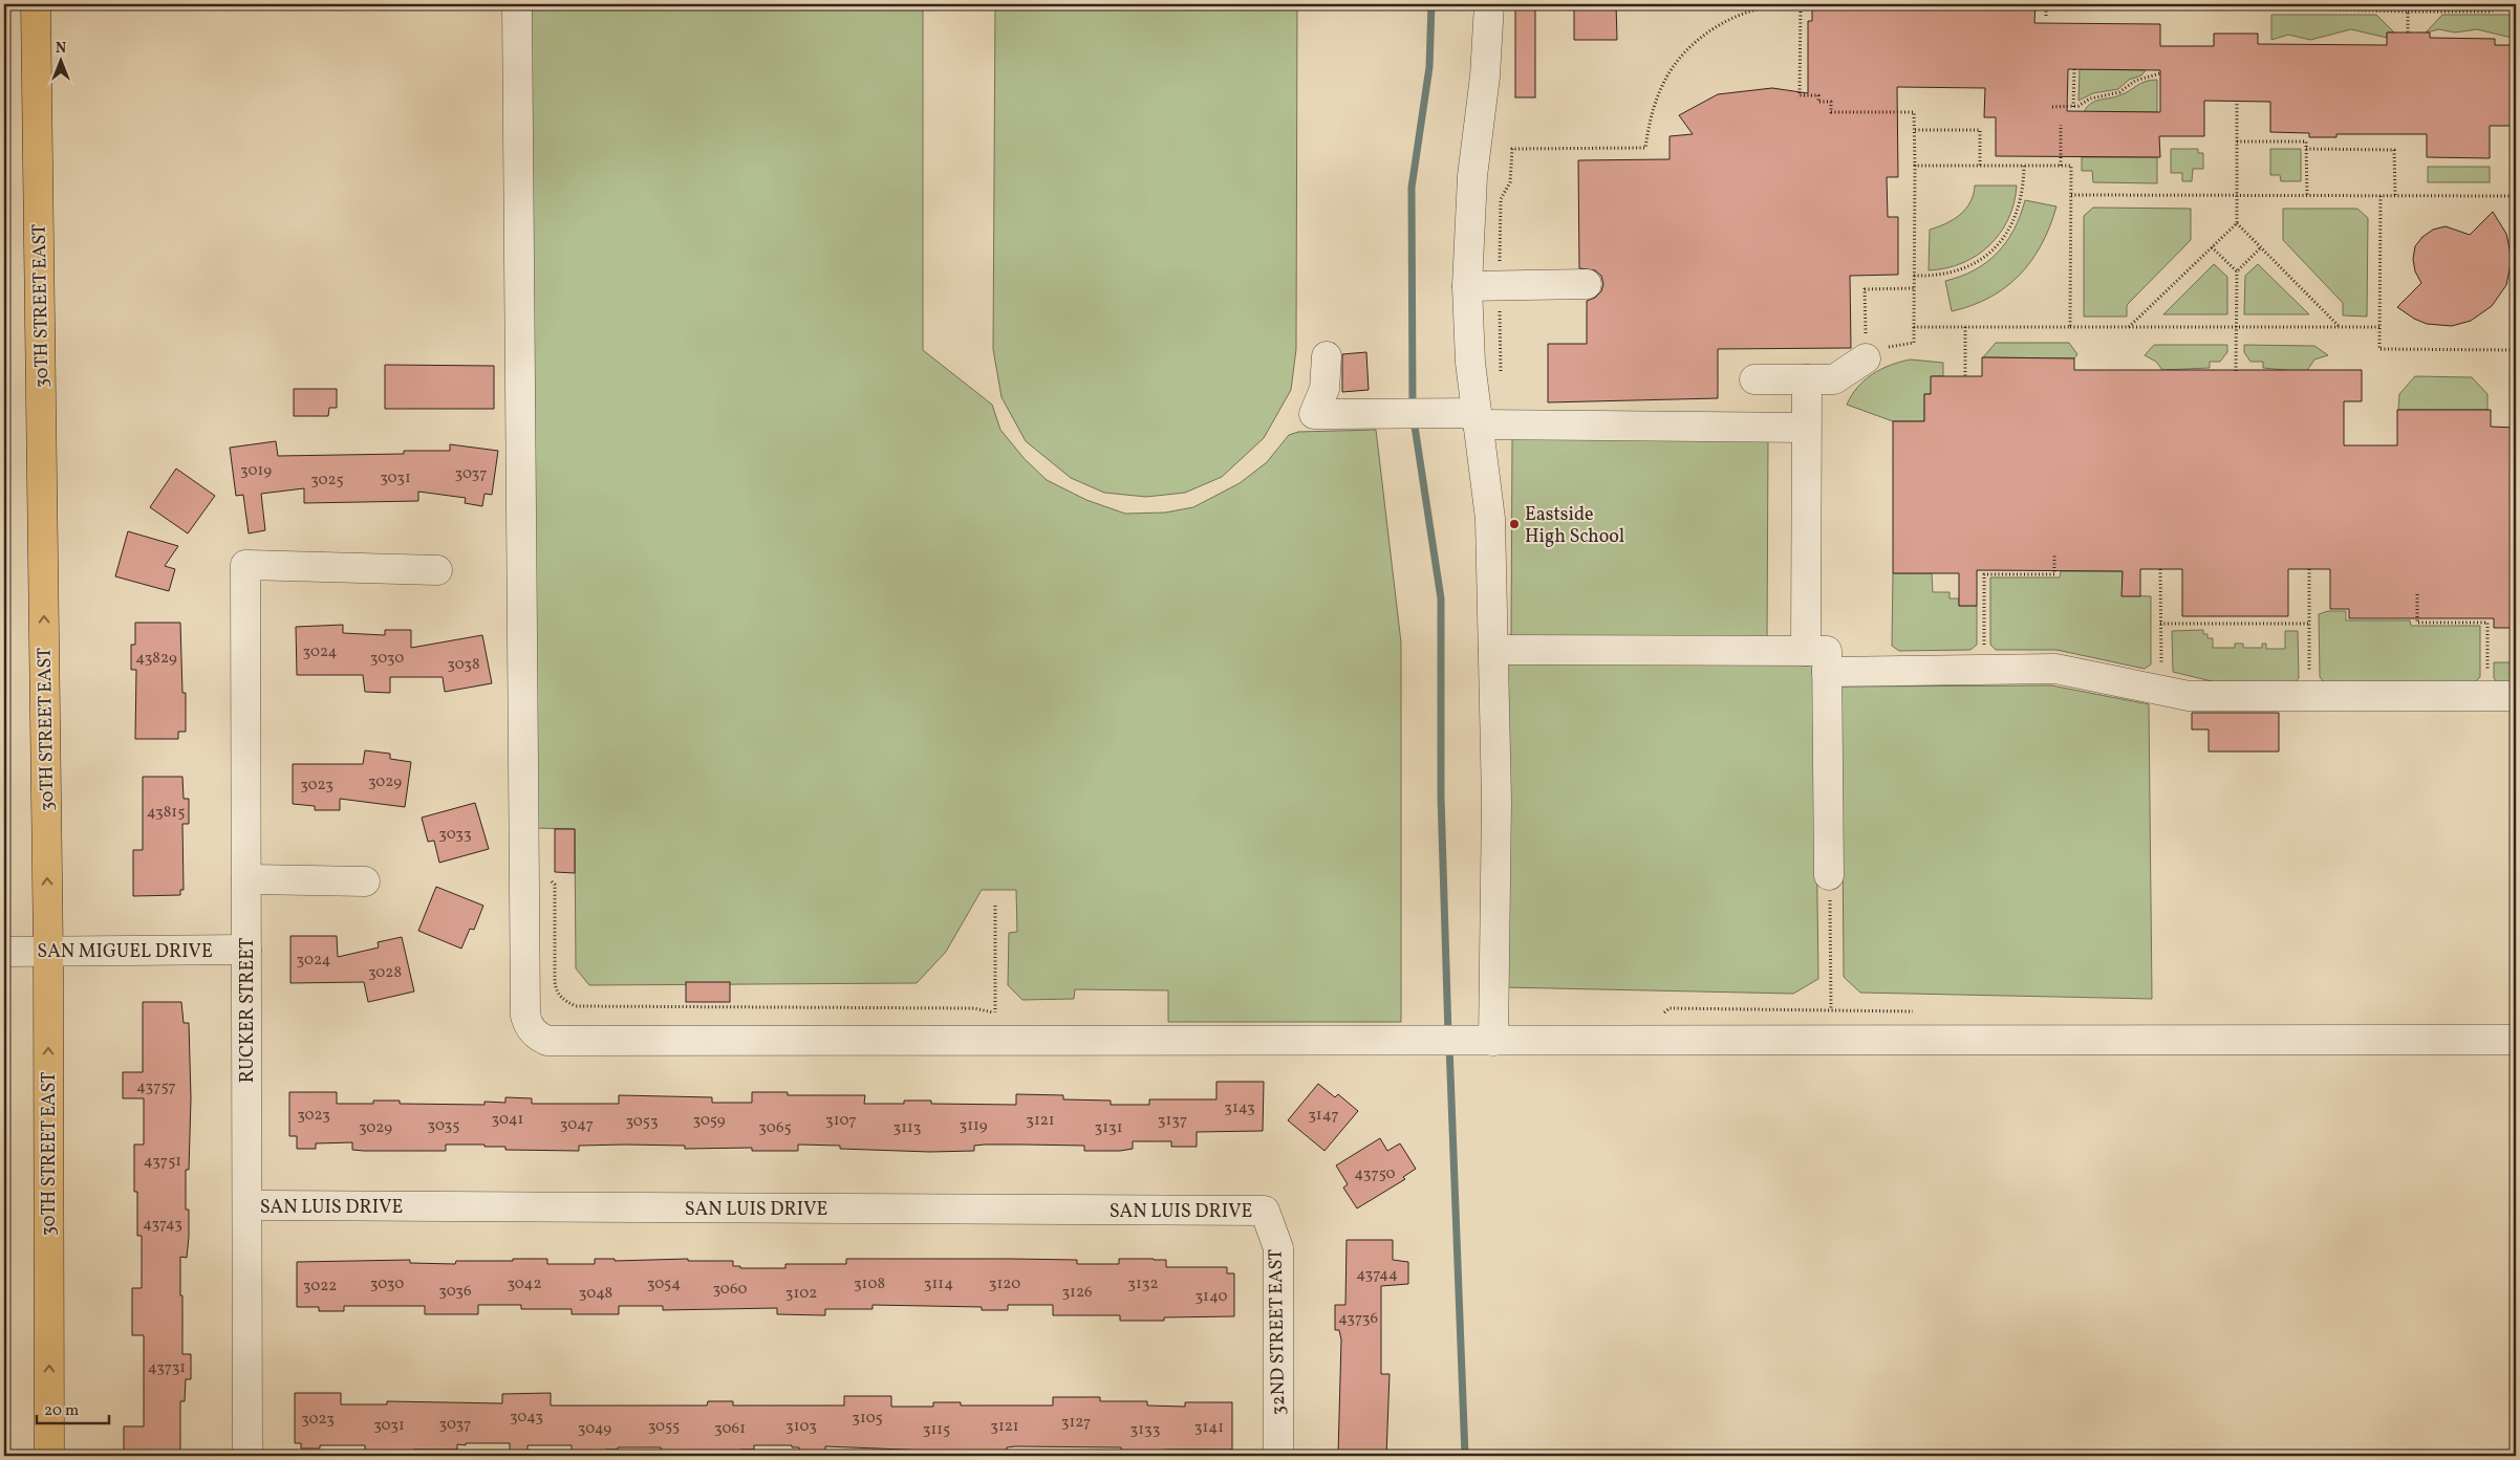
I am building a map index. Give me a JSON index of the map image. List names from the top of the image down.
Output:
{
  "streets": {
    "main road": ["30TH STREET EAST"],
    "street": [
      "SAN MIGUEL DRIVE",
      "RUCKER STREET",
      "SAN LUIS DRIVE",
      "32ND STREET EAST"
    ]
  },
  "crossings": [
    ["30TH STREET EAST", "SAN MIGUEL DRIVE"],
    ["SAN MIGUEL DRIVE", "RUCKER STREET"],
    ["RUCKER STREET", "SAN LUIS DRIVE"],
    ["SAN LUIS DRIVE", "32ND STREET EAST"]
  ],
  "one_way": ["30TH STREET EAST"],
  "places": ["Eastside High School"],
  "house_numbers": [
    "3019",
    "3037",
    "3031",
    "3025",
    "3024",
    "43829",
    "3030",
    "3038",
    "3029",
    "3023",
    "43815",
    "3033",
    "3024",
    "3028",
    "43757",
    "3143",
    "3023",
    "3147",
    "3041",
    "3059",
    "3107",
    "3121",
    "3137",
    "3053",
    "3047",
    "3035",
    "3119",
    "3029",
    "3065",
    "3113",
    "3131",
    "43751",
    "43750",
    "43743",
    "43744",
    "3030",
    "3042",
    "3054",
    "3108",
    "3114",
    "3120",
    "3132",
    "3022",
    "3060",
    "3036",
    "3126",
    "3048",
    "3102",
    "3140",
    "43736",
    "43731",
    "3043",
    "3105",
    "3023",
    "3127",
    "3037",
    "3031",
    "3055",
    "3103",
    "3121",
    "3141",
    "3049",
    "3061",
    "3115",
    "3133"
  ],
  "scale_bar": "20 m",
  "north": "top"
}
